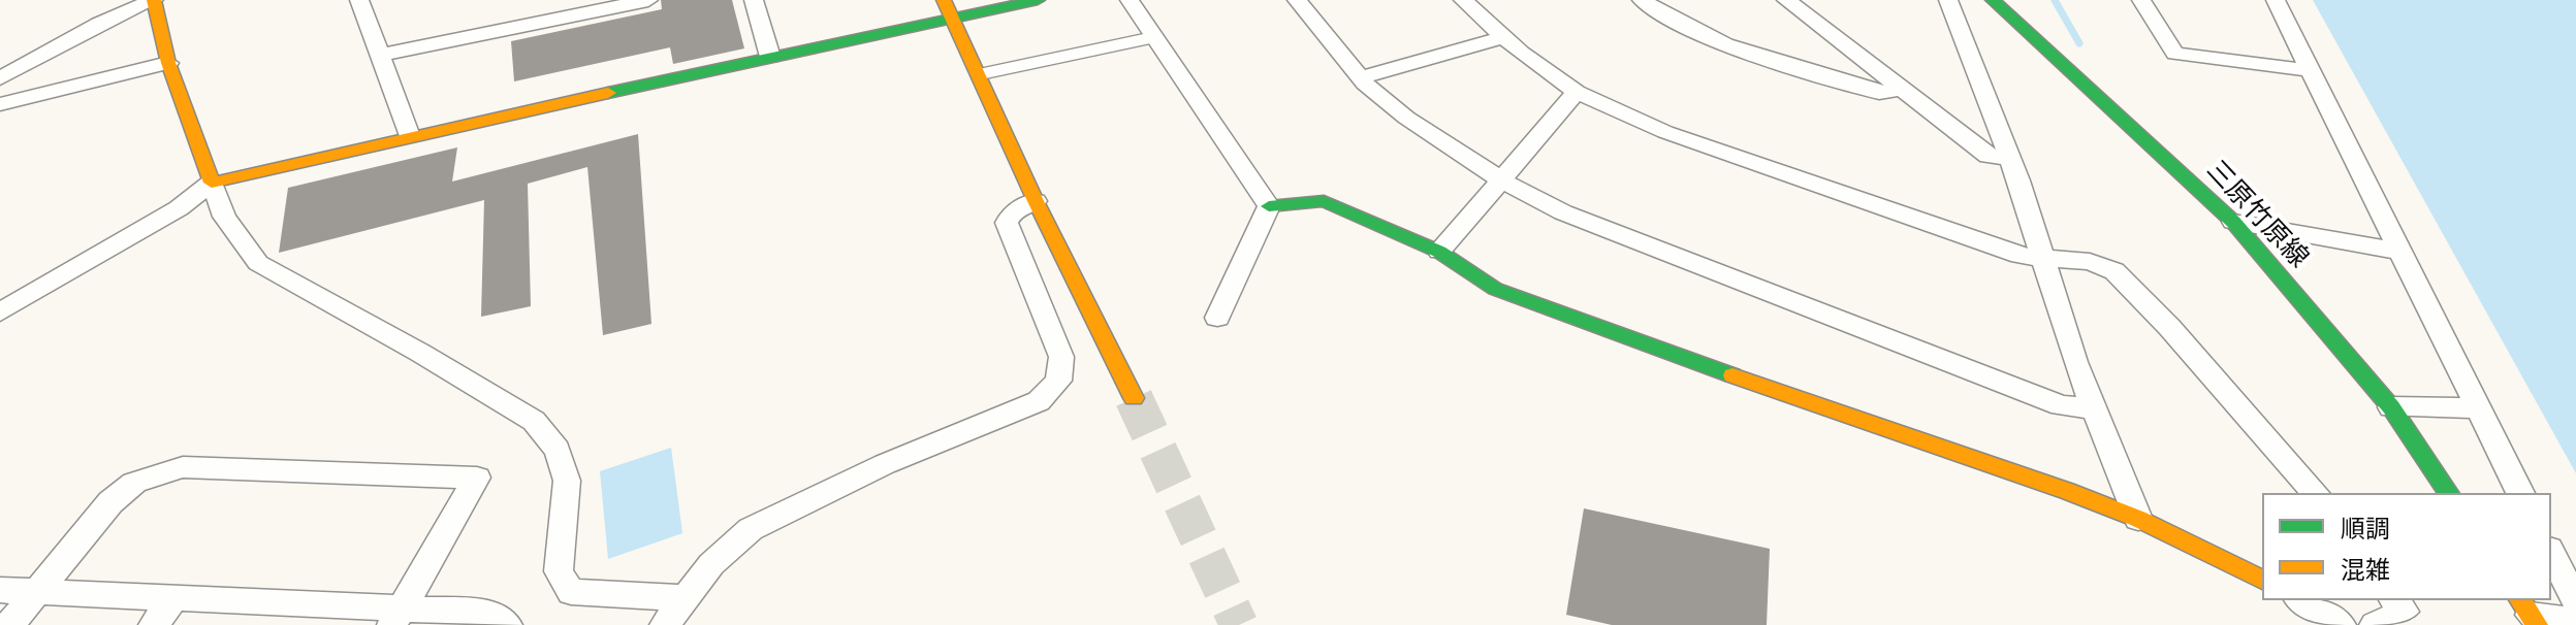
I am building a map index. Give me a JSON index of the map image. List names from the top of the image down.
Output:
{
  "streets": {
    "street": ["三原竹原線"]
  },
  "legend": ["順調", "混雑"]
}
